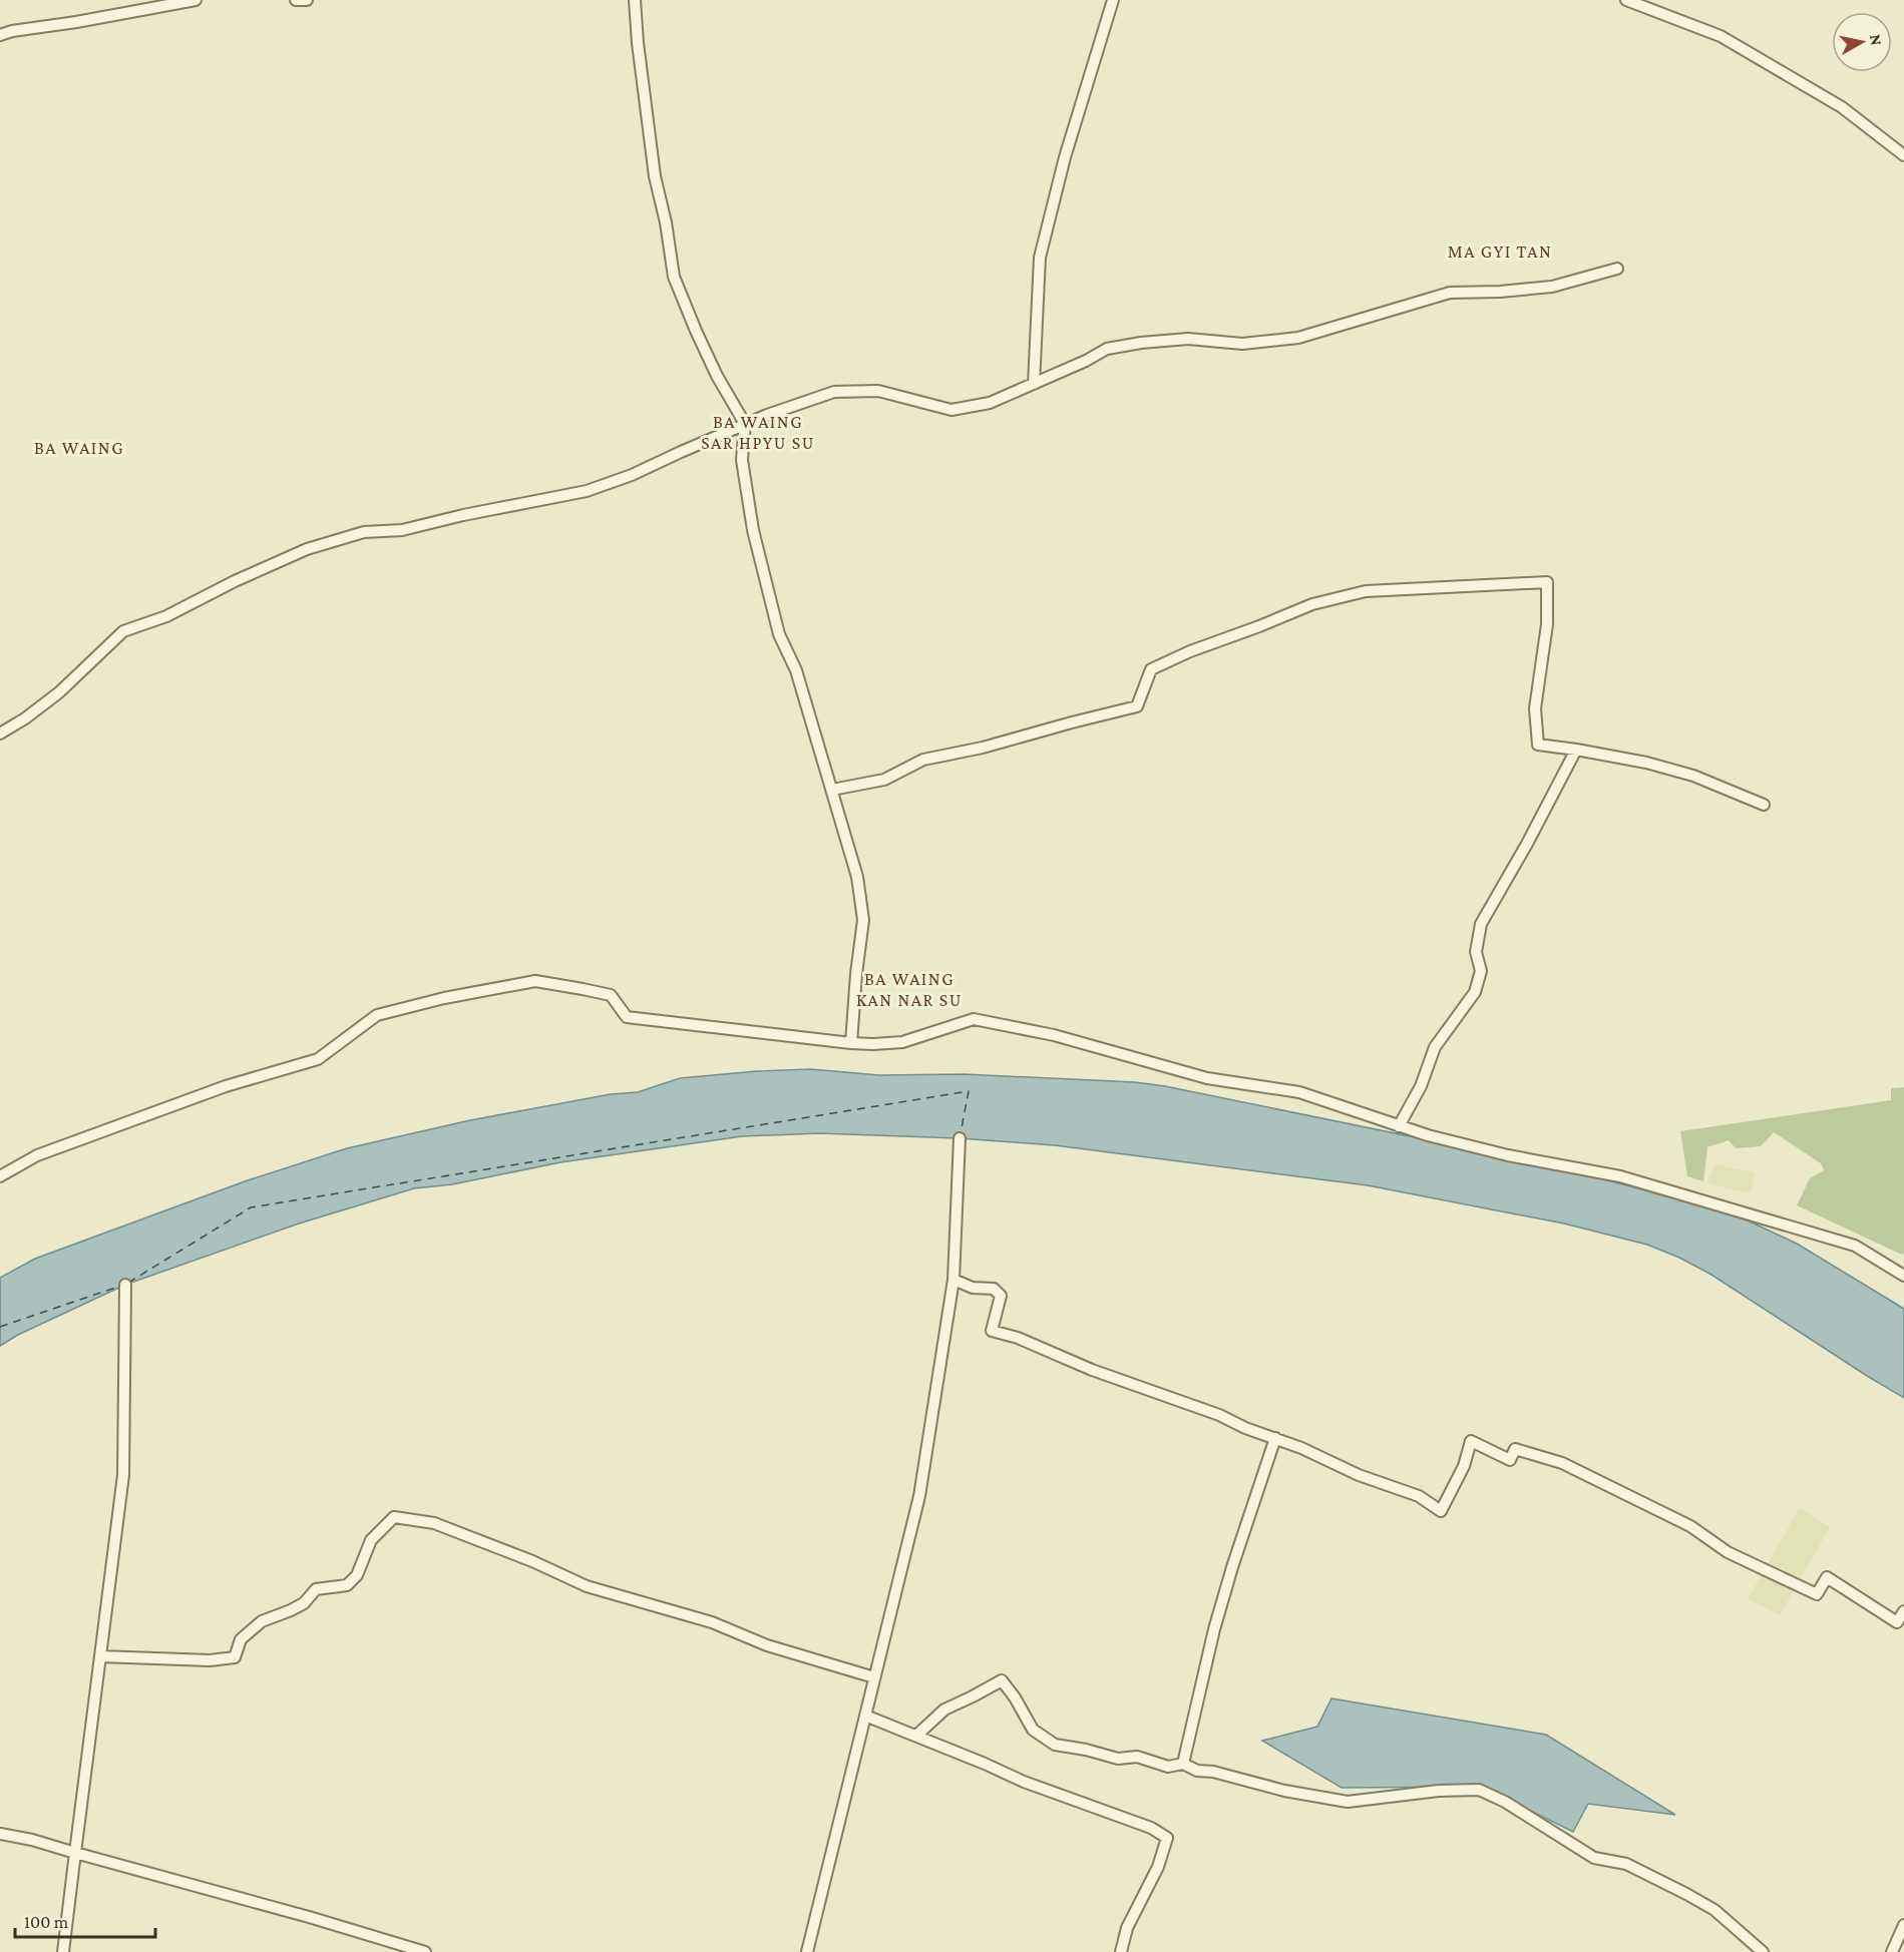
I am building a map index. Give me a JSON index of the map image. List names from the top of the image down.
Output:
{
  "districts": [
    "MA GYI TAN",
    "BA WAING SAR HPYU SU",
    "BA WAING",
    "BA WAING KAN NAR SU"
  ],
  "scale_bar": "100 m",
  "north": "right"
}
